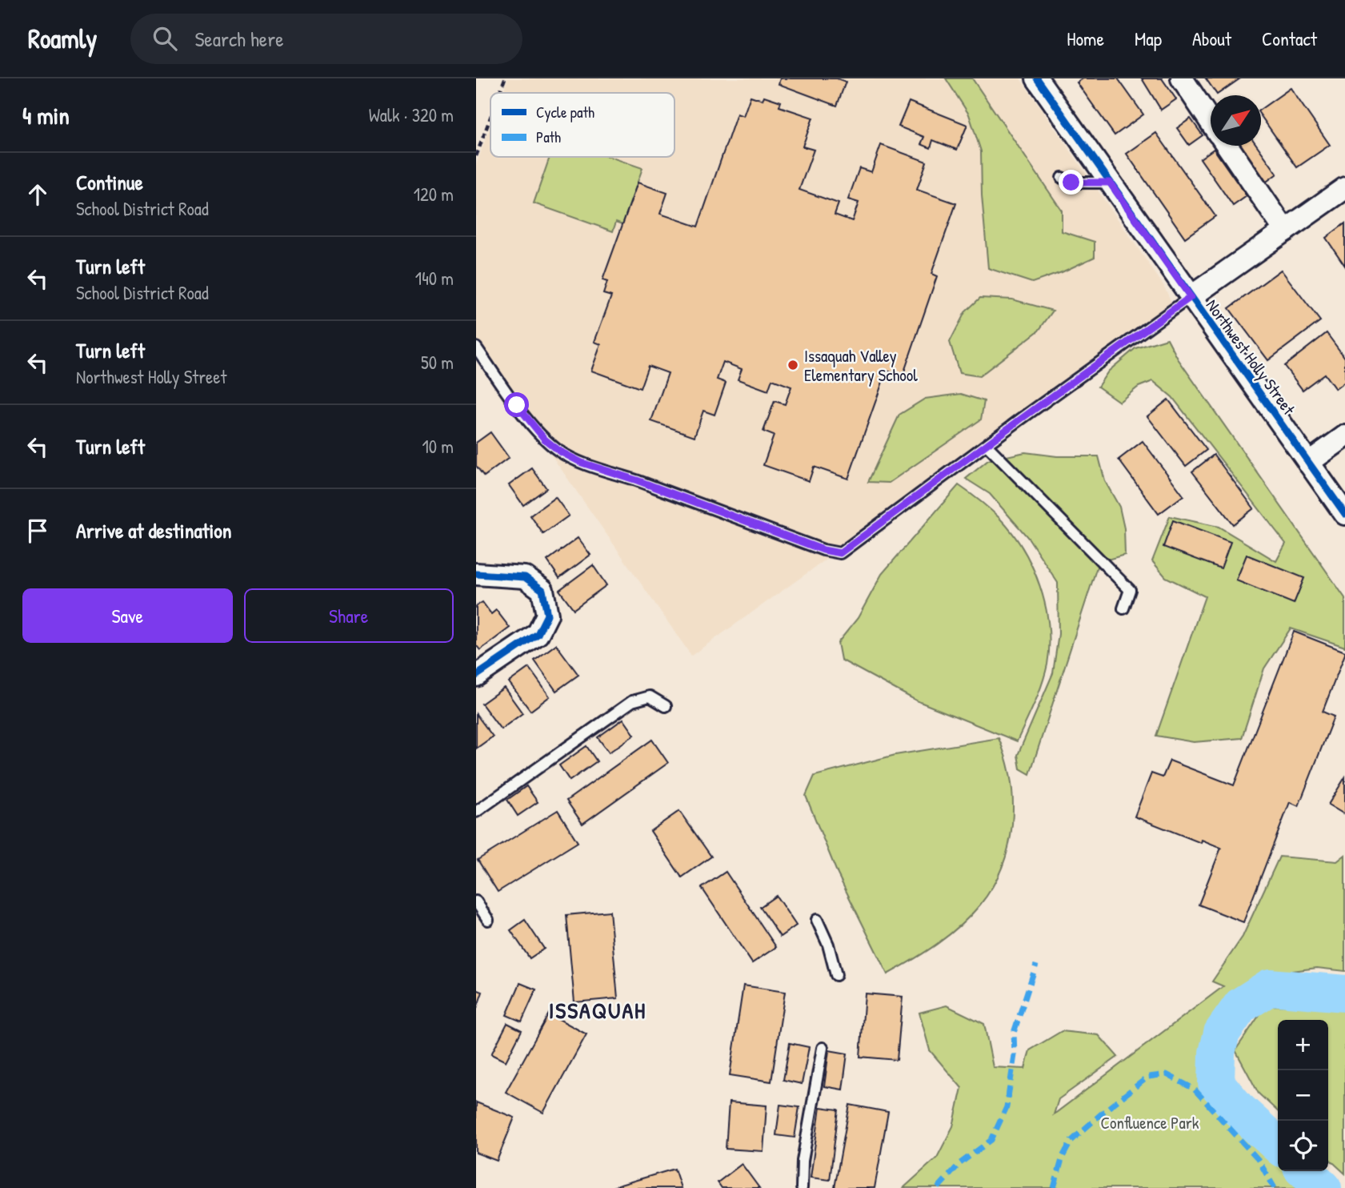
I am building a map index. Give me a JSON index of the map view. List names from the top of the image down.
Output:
{
  "streets": {
    "street": ["Northwest Holly Street"]
  },
  "districts": ["ISSAQUAH"],
  "parks": ["Confluence Park"],
  "places": ["Issaquah Valley Elementary School"],
  "legend": ["Cycle path", "Path"],
  "north": "top right",
  "page": {
    "header": "Roamly",
    "search": "Search here",
    "nav": [
      "Home",
      "Map",
      "About",
      "Contact"
    ],
    "heading": ["4 min", "Walk · 320 m"],
    "list": [
      ["Continue", "School District Road", "120 m"],
      ["Turn left", "School District Road", "140 m"],
      ["Turn left", "Northwest Holly Street", "50 m"],
      ["Turn left", "10 m"],
      "Arrive at destination"
    ],
    "buttons": ["Save", "Share"],
    "map_buttons": ["+", "−"]
  }
}
